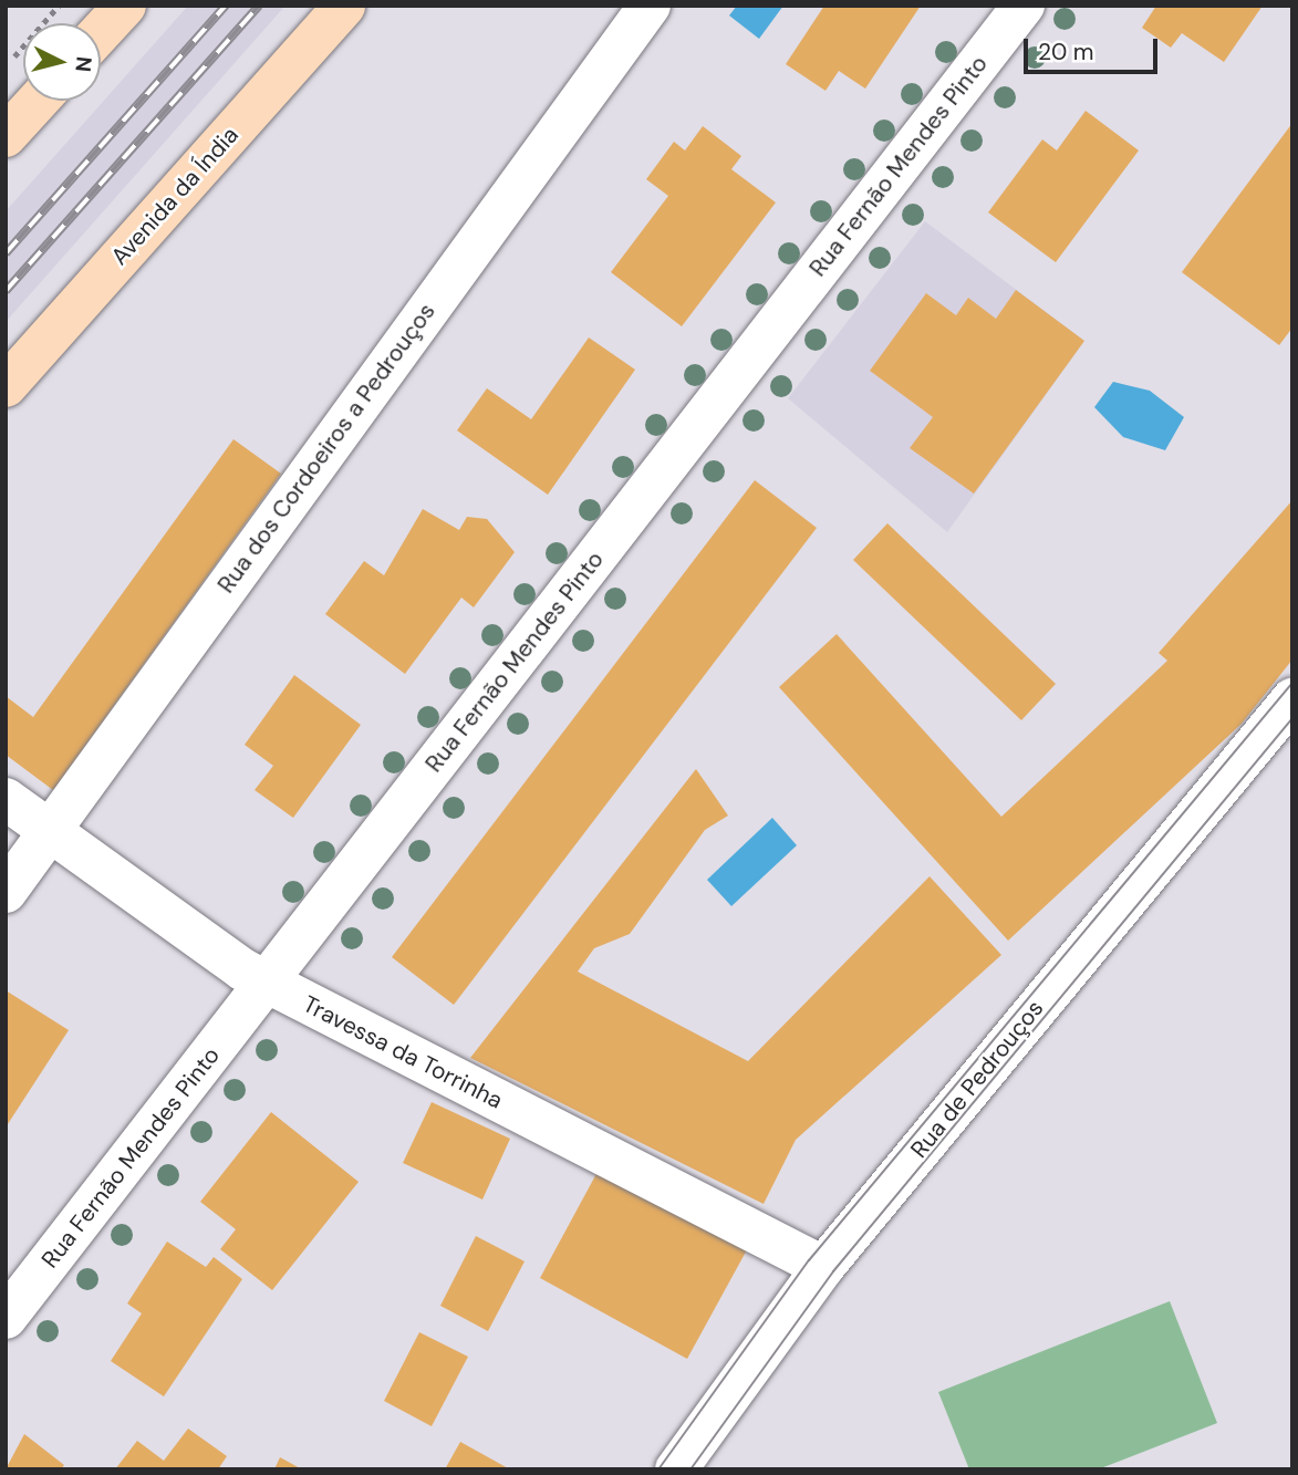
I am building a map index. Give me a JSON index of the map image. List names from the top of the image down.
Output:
{
  "streets": {
    "main road": ["Avenida da Índia"],
    "street": [
      "Rua Fernão Mendes Pinto",
      "Rua dos Cordoeiros a Pedrouços",
      "Travessa da Torrinha",
      "Rua de Pedrouços"
    ]
  },
  "crossings": [
    ["Rua Fernão Mendes Pinto", "Travessa da Torrinha"],
    ["Rua dos Cordoeiros a Pedrouços", "Travessa da Torrinha"],
    ["Travessa da Torrinha", "Rua de Pedrouços"]
  ],
  "scale_bar": "20 m",
  "north": "right"
}
